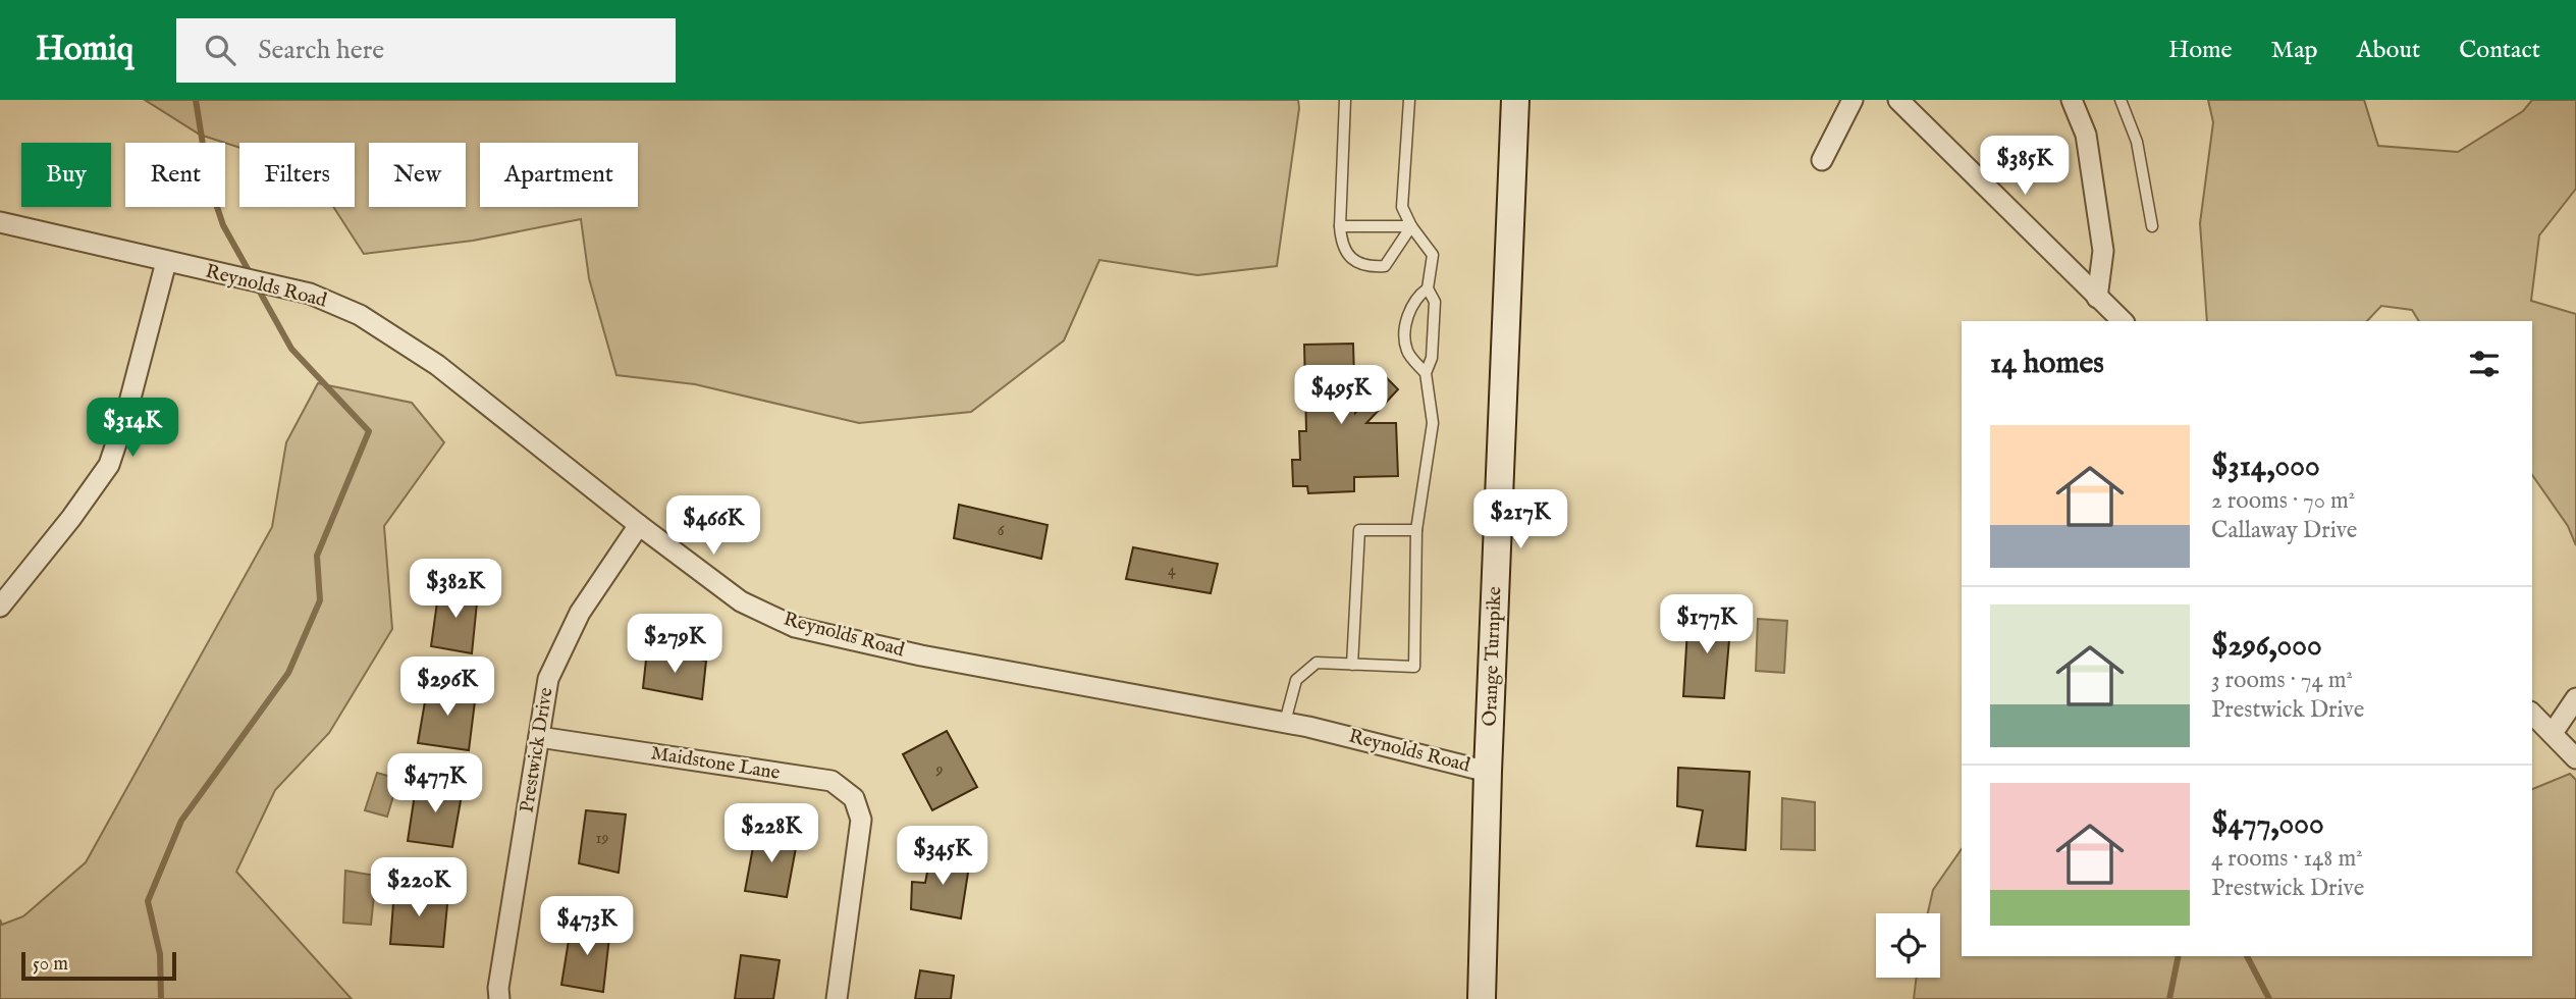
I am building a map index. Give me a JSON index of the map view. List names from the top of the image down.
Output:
{
  "streets": {
    "main road": ["Orange Turnpike"],
    "street": ["Reynolds Road", "Prestwick Drive", "Maidstone Lane"]
  },
  "crossings": [
    ["Reynolds Road", "Orange Turnpike"],
    ["Reynolds Road", "Prestwick Drive"],
    ["Prestwick Drive", "Maidstone Lane"]
  ],
  "house_numbers": [
    "6",
    "4",
    "9",
    "19"
  ],
  "scale_bar": "50 m",
  "page": {
    "header": "Homiq",
    "search": "Search here",
    "nav": [
      "Home",
      "Map",
      "About",
      "Contact"
    ],
    "price": [
      "$385K",
      "$495K",
      "$314K",
      "$217K",
      "$466K",
      "$382K",
      "$177K",
      "$279K",
      "$296K",
      "$477K",
      "$228K",
      "$345K",
      "$220K",
      "$473K"
    ],
    "chip": [
      "Buy",
      "Rent",
      "Filters",
      "New",
      "Apartment"
    ],
    "heading": "14 homes",
    "list": [
      {
        "name": "$314,000",
        "note": "2 rooms · 70 m² · Callaway Drive"
      },
      {
        "name": "$296,000",
        "note": "3 rooms · 74 m² · Prestwick Drive"
      },
      {
        "name": "$477,000",
        "note": "4 rooms · 148 m² · Prestwick Drive"
      }
    ],
    "scale": "50 m"
  }
}
